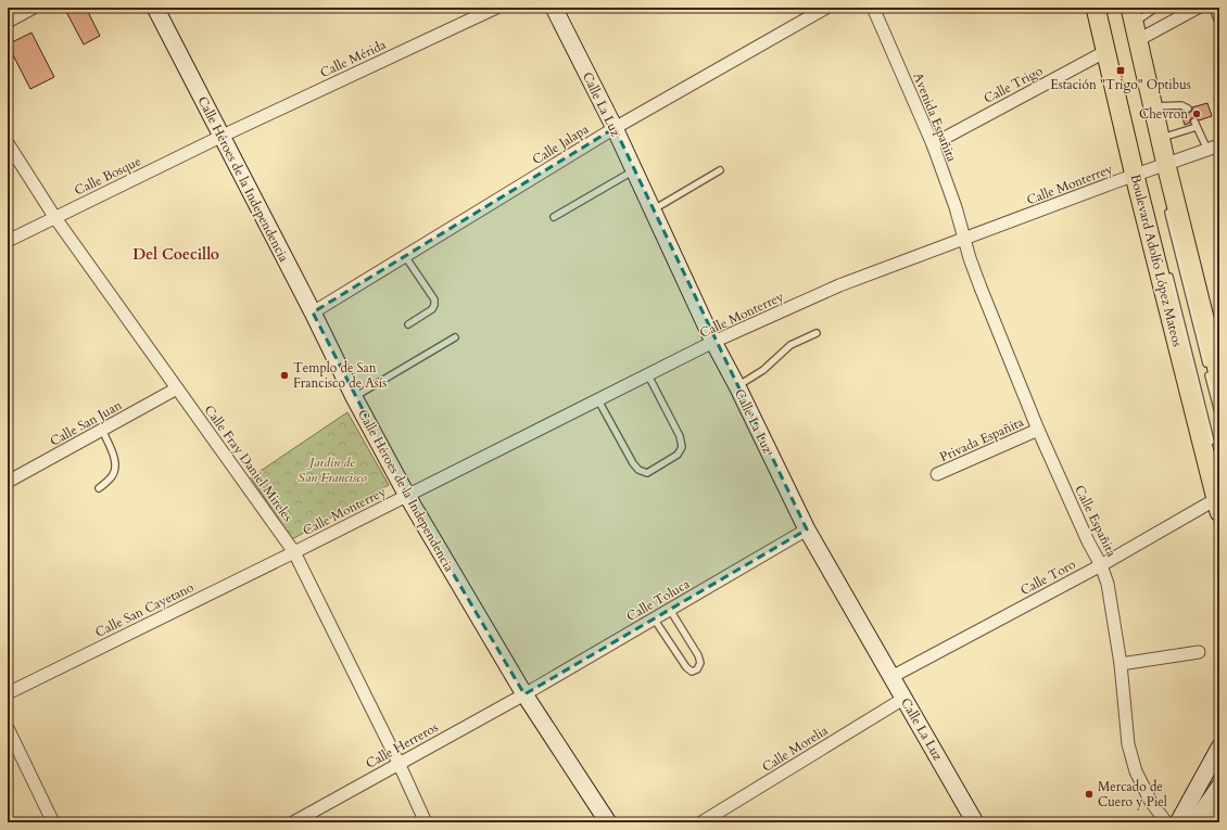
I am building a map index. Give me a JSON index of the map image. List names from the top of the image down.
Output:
{
  "streets": {
    "main road": ["Boulevard Adolfo López Mateos"],
    "street": [
      "Calle Mérida",
      "Calle Trigo",
      "Calle La Luz",
      "Avenida Españita",
      "Calle Jalapa",
      "Calle Bosque",
      "Calle Héroes de la Independencia",
      "Calle Monterrey",
      "Calle San Juan",
      "Privada Españita",
      "Calle Fray Daniel Mireles",
      "Calle Españita",
      "Calle Toro",
      "Calle Toluca",
      "Calle San Cayetano",
      "Calle Herreros",
      "Calle Morelia"
    ]
  },
  "crossings": [
    ["Calle Mérida", "Calle Bosque"],
    ["Calle Mérida", "Calle Héroes de la Independencia"],
    ["Calle Trigo", "Avenida Españita"],
    ["Calle Trigo", "Boulevard Adolfo López Mateos"],
    ["Calle La Luz", "Calle Jalapa"],
    ["Calle La Luz", "Calle Monterrey"],
    ["Calle La Luz", "Calle Toro"],
    ["Calle La Luz", "Calle Toluca"],
    ["Calle La Luz", "Calle Morelia"],
    ["Avenida Españita", "Calle Monterrey"],
    ["Avenida Españita", "Calle Españita"],
    ["Calle Jalapa", "Calle Héroes de la Independencia"],
    ["Calle Bosque", "Calle Héroes de la Independencia"],
    ["Calle Bosque", "Calle Fray Daniel Mireles"],
    ["Calle Héroes de la Independencia", "Calle Monterrey"],
    ["Calle Héroes de la Independencia", "Calle Toluca"],
    ["Calle Héroes de la Independencia", "Calle Herreros"],
    ["Calle Monterrey", "Boulevard Adolfo López Mateos"],
    ["Calle Monterrey", "Calle Fray Daniel Mireles"],
    ["Calle Monterrey", "Calle Españita"],
    ["Calle Monterrey", "Calle San Cayetano"],
    ["Boulevard Adolfo López Mateos", "Calle Toro"],
    ["Calle San Juan", "Calle Fray Daniel Mireles"],
    ["Privada Españita", "Calle Españita"],
    ["Calle Fray Daniel Mireles", "Calle San Cayetano"],
    ["Calle Fray Daniel Mireles", "Calle Herreros"],
    ["Calle Españita", "Calle Toro"],
    ["Calle Toluca", "Calle Herreros"]
  ],
  "districts": ["Del Coecillo"],
  "parks": ["Jardín de San Francisco"],
  "places": {
    "transit": ["Estación \"Trigo\" Optibus"],
    "other": ["Chevron", "Templo de San Francisco de Asís", "Mercado de Cuero y Piel"]
  }
}
